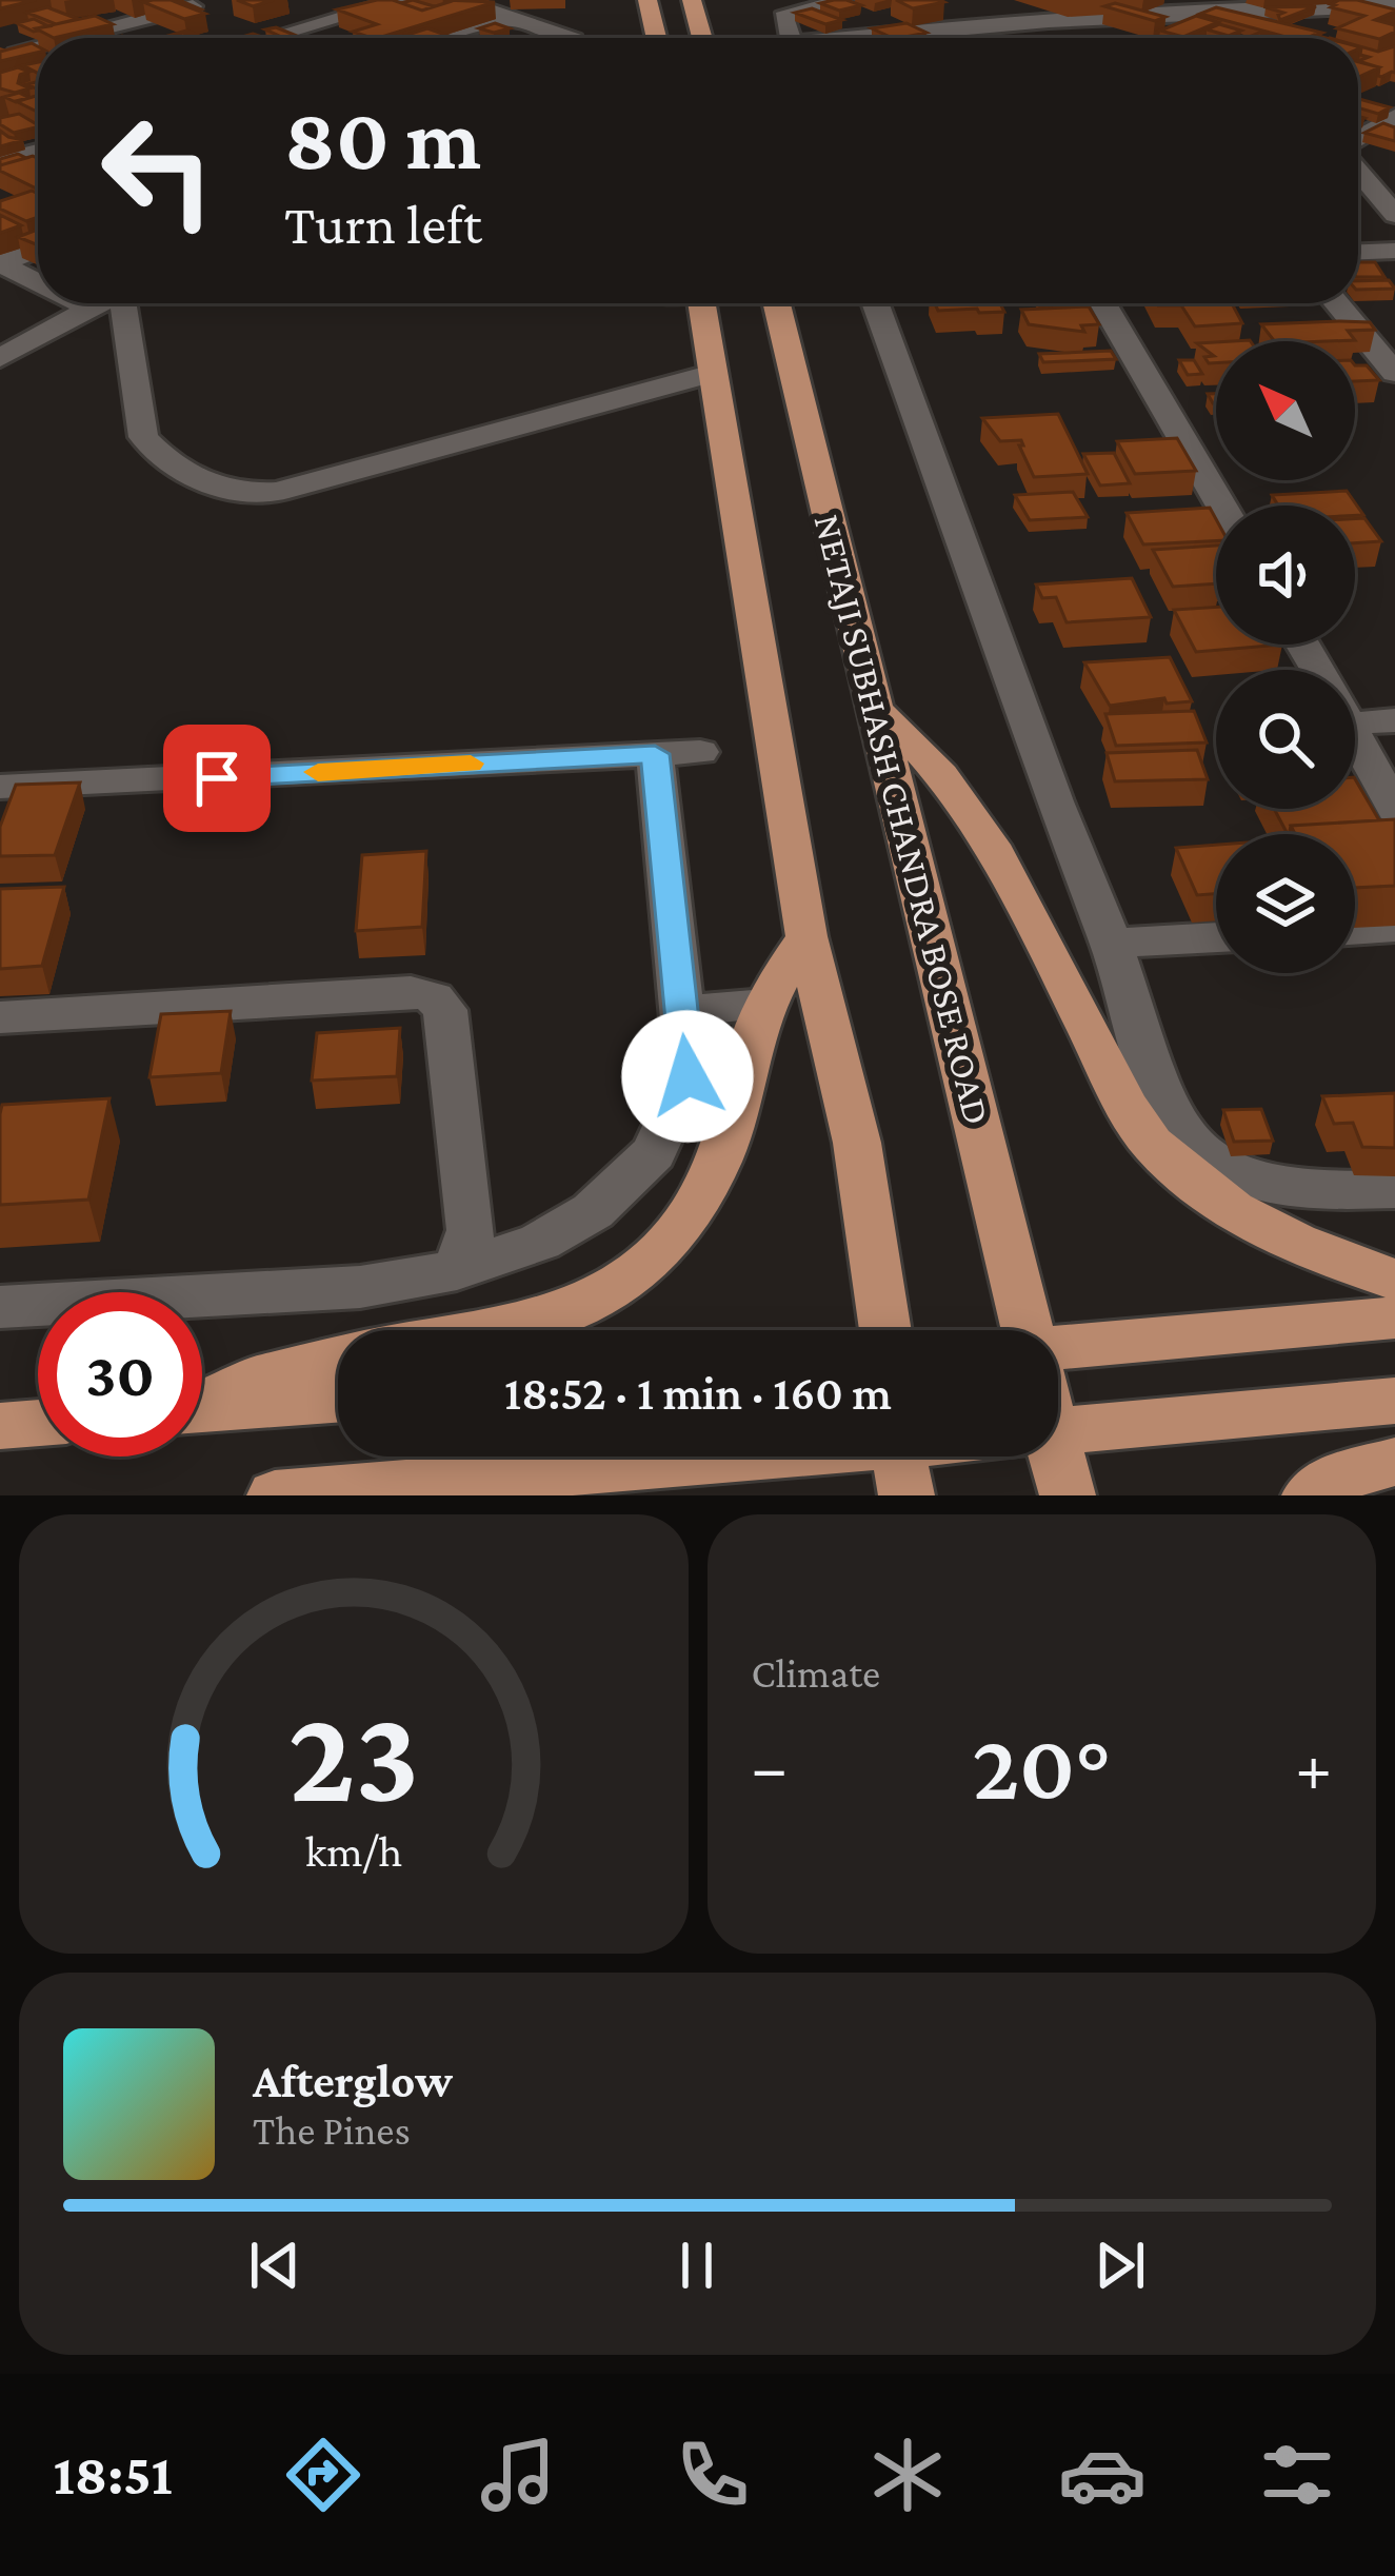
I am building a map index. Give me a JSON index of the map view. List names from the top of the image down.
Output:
{
  "streets": {
    "main road": ["NETAJI SUBHASH CHANDRA BOSE ROAD"]
  },
  "north": "top left",
  "page": {
    "turn": ["80 m", "Turn left"],
    "limit": "30",
    "trip": "18:52 · 1 min · 160 m",
    "tile": "Climate",
    "heat": ["−", "20°", "+"],
    "song": ["Afterglow", "The Pines"],
    "tabs": "18:51",
    "gauge": ["23", "km/h"]
  }
}
